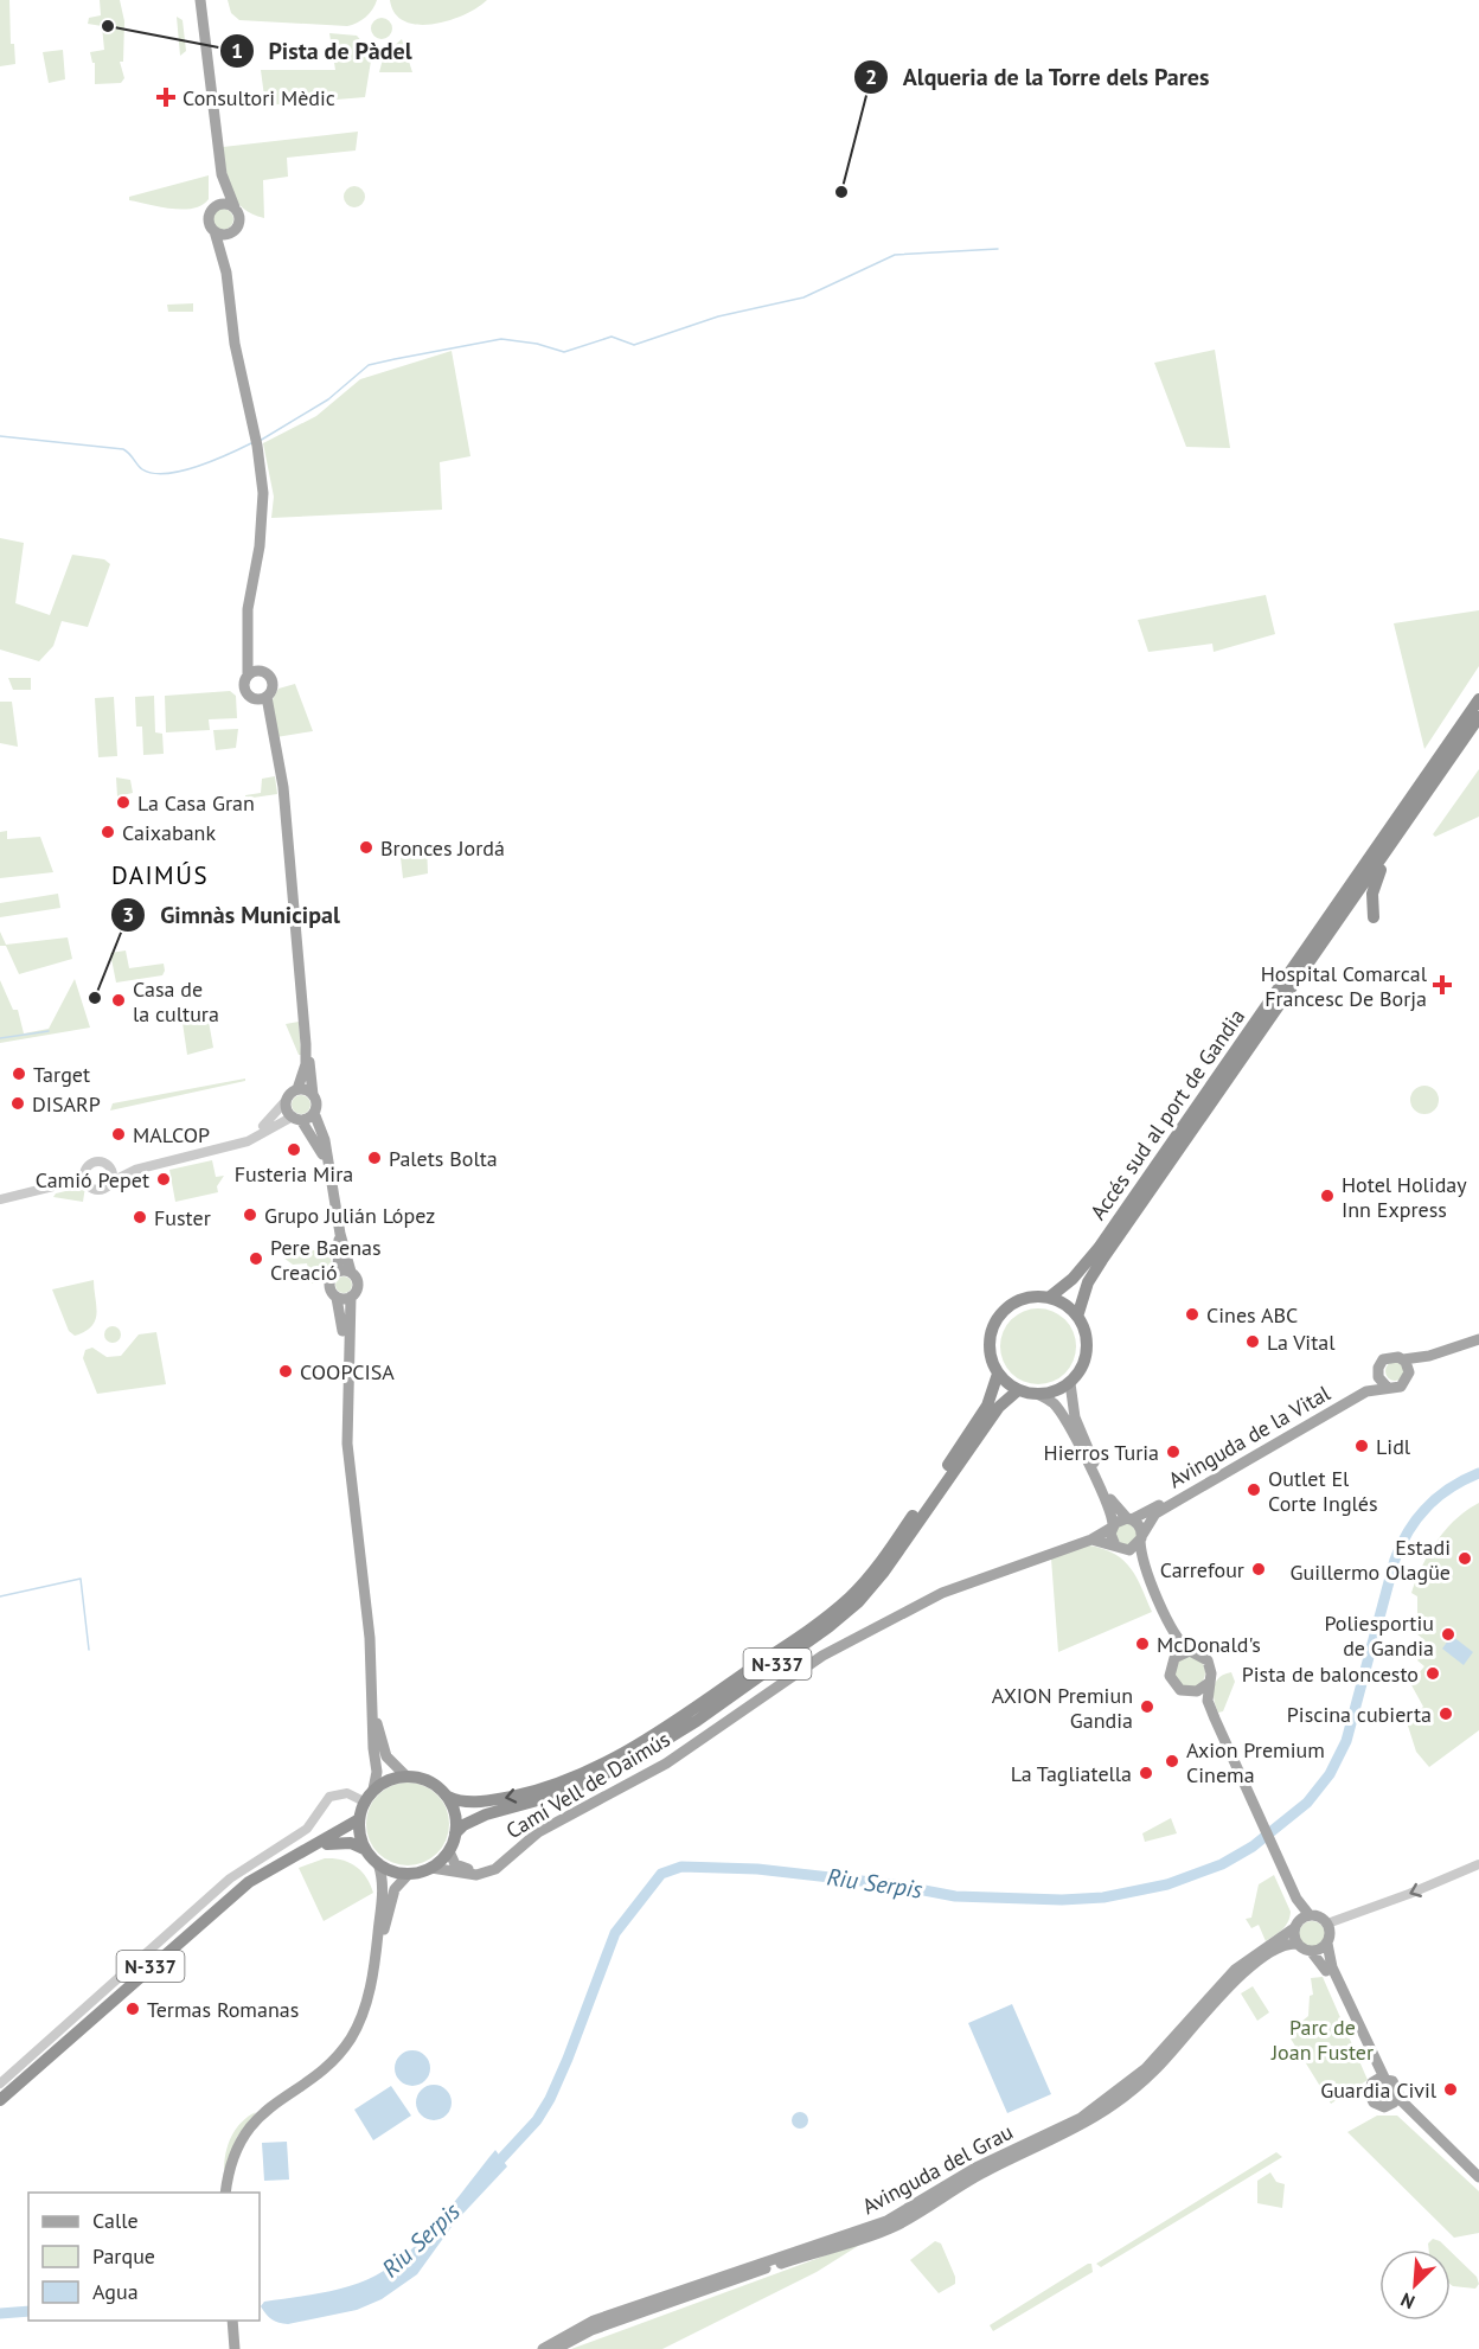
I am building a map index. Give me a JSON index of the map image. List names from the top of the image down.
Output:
{
  "streets": {
    "highway": ["Accés sud al port de Gandia", "N-337"],
    "main road": ["Avinguda de la Vital", "Camí Vell de Daimús", "Avinguda del Grau"]
  },
  "crossings": [
    ["Accés sud al port de Gandia", "N-337"],
    ["Avinguda de la Vital", "Camí Vell de Daimús"],
    ["N-337", "Camí Vell de Daimús"]
  ],
  "districts": ["DAIMÚS"],
  "water": ["Riu Serpis"],
  "parks": ["Parc de Joan Fuster"],
  "places": {
    "other": [
      "Pista de Pàdel",
      "Alqueria de la Torre dels Pares",
      "La Casa Gran",
      "Caixabank",
      "Bronces Jordá",
      "Gimnàs Municipal",
      "Casa de la cultura",
      "Target",
      "DISARP",
      "MALCOP",
      "Fusteria Mira",
      "Palets Bolta",
      "Camió Pepet",
      "Hotel Holiday Inn Express",
      "Grupo Julián López",
      "Fuster",
      "Pere Baenas Creació",
      "Cines ABC",
      "La Vital",
      "COOPCISA",
      "Lidl",
      "Hierros Turia",
      "Outlet El Corte Inglés",
      "Estadi Guillermo Olagüe",
      "Carrefour",
      "Poliesportiu de Gandia",
      "McDonald's",
      "Pista de baloncesto",
      "AXION Premiun Gandia",
      "Piscina cubierta",
      "Axion Premium Cinema",
      "La Tagliatella",
      "Termas Romanas",
      "Guardia Civil"
    ],
    "health": ["Consultori Mèdic", "Hospital Comarcal Francesc De Borja"]
  },
  "legend": ["Calle", "Parque", "Agua"],
  "north": "bottom left"
}
